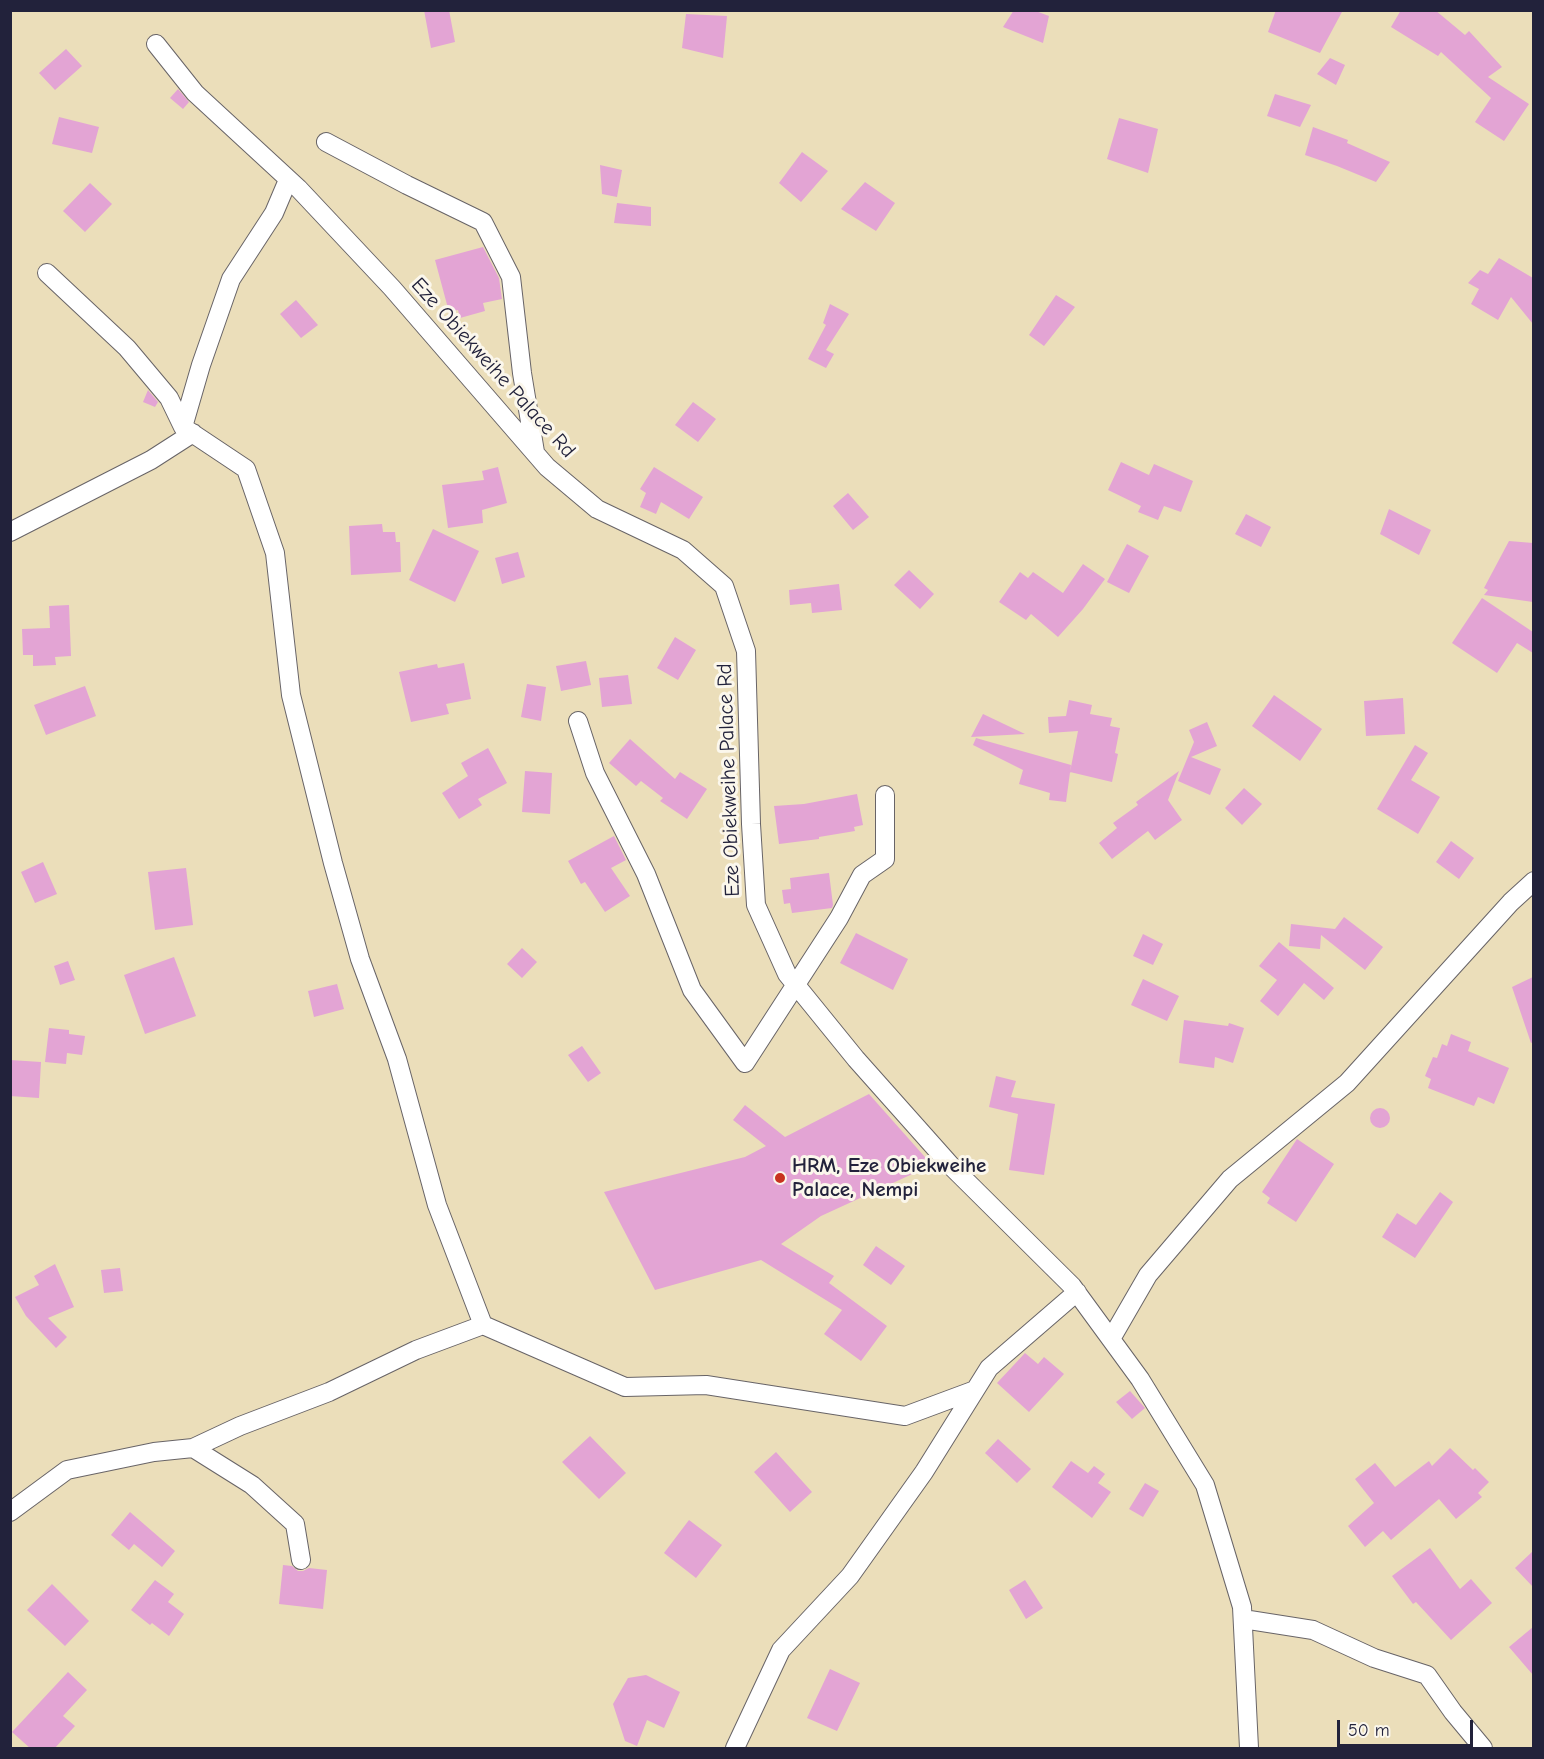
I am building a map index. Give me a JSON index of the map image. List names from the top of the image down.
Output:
{
  "streets": {
    "street": ["Eze Obiekweihe Palace Rd"]
  },
  "places": ["HRM, Eze Obiekweihe Palace, Nempi"],
  "scale_bar": "50 m"
}
